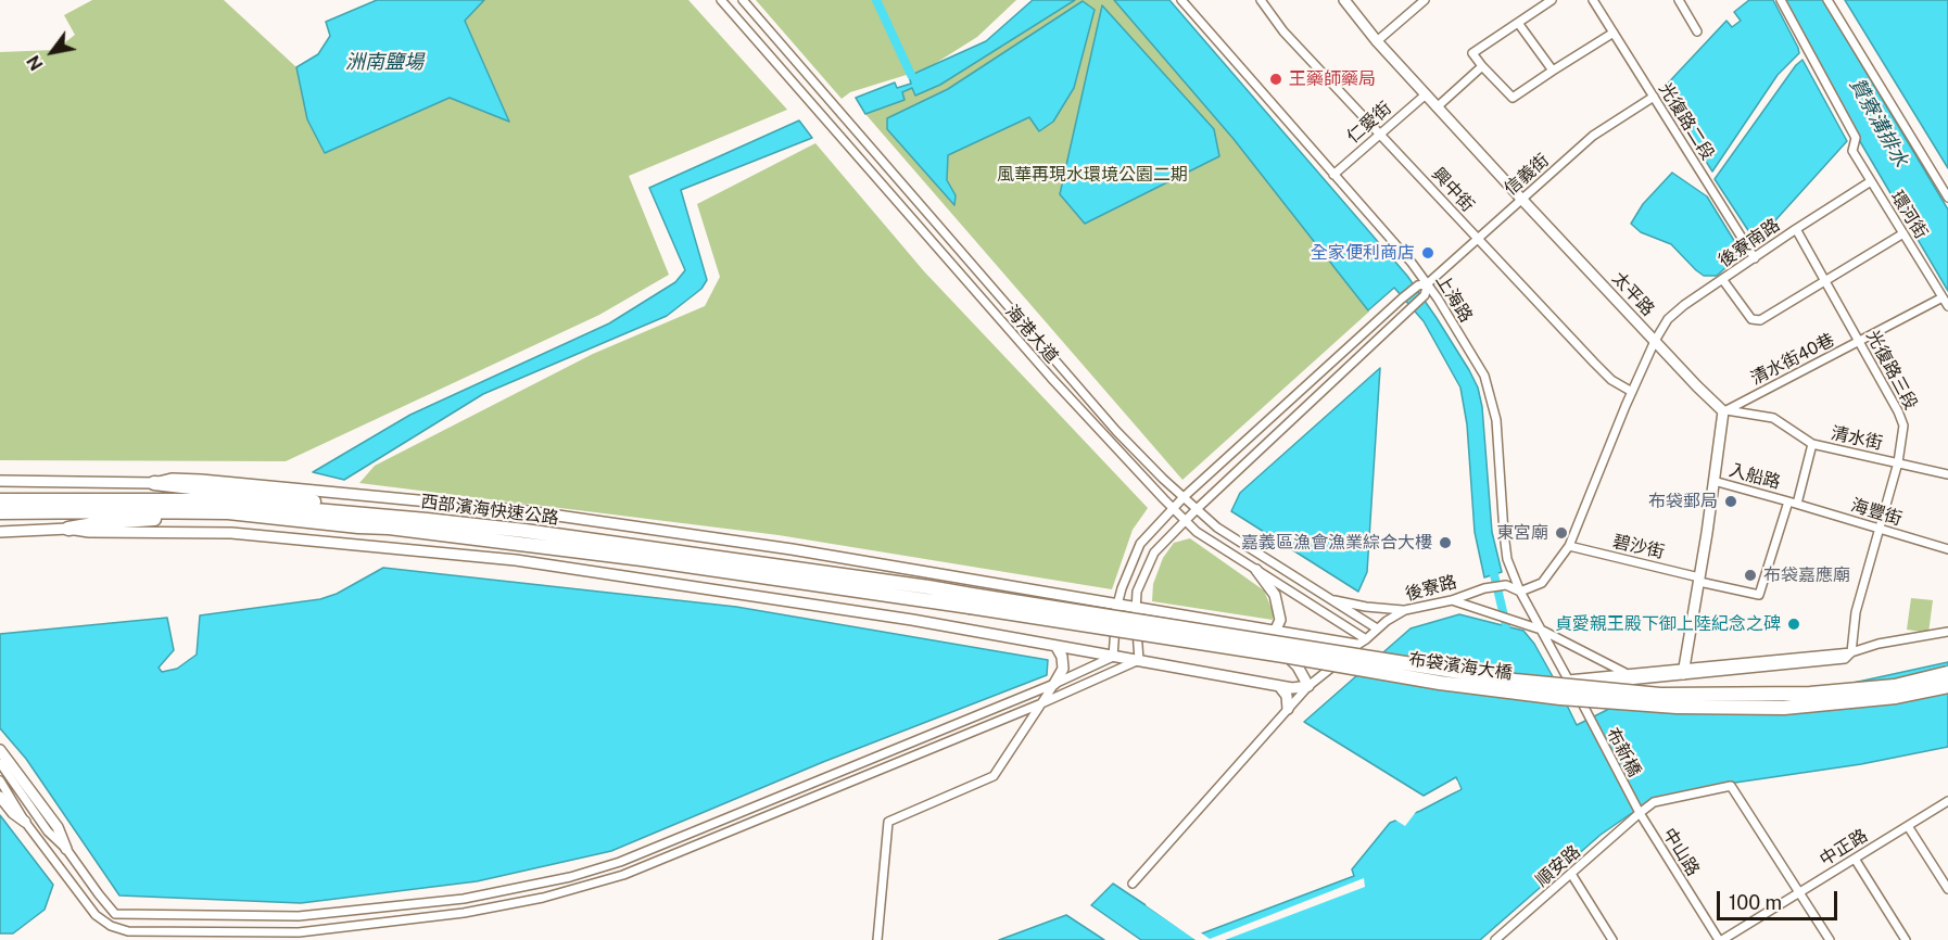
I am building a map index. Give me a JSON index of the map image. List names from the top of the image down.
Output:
{
  "streets": {
    "highway": ["西部濱海快速公路", "布袋濱海大橋"],
    "street": [
      "光復路二段",
      "仁愛街",
      "信義街",
      "興中街",
      "環河街",
      "後寮南路",
      "太平路",
      "上海路",
      "海港大道",
      "清水街40巷",
      "光復路三段",
      "清水街",
      "入船路",
      "海豐街",
      "碧沙街",
      "後寮路",
      "布新橋",
      "中正路",
      "中山路",
      "順安路"
    ]
  },
  "crossings": [
    ["光復路二段", "信義街"],
    ["光復路二段", "後寮南路"],
    ["仁愛街", "興中街"],
    ["仁愛街", "太平路"],
    ["仁愛街", "上海路"],
    ["信義街", "興中街"],
    ["信義街", "太平路"],
    ["信義街", "上海路"],
    ["環河街", "後寮南路"],
    ["環河街", "清水街40巷"],
    ["後寮南路", "太平路"],
    ["後寮南路", "光復路三段"],
    ["太平路", "入船路"],
    ["太平路", "碧沙街"],
    ["上海路", "後寮路"],
    ["上海路", "布新橋"],
    ["海港大道", "後寮路"],
    ["清水街40巷", "光復路三段"],
    ["清水街40巷", "清水街"],
    ["光復路三段", "清水街"],
    ["光復路三段", "海豐街"],
    ["入船路", "海豐街"],
    ["入船路", "碧沙街"],
    ["西部濱海快速公路", "布袋濱海大橋"],
    ["布新橋", "中山路"],
    ["布新橋", "順安路"],
    ["中正路", "中山路"],
    ["中正路", "順安路"],
    ["中山路", "順安路"]
  ],
  "water": ["洲南鹽場", "贊寮溝排水"],
  "parks": ["風華再現水環境公園二期"],
  "places": [
    "王藥師藥局",
    "全家便利商店",
    "布袋郵局",
    "東宮廟",
    "嘉義區漁會漁業綜合大樓",
    "布袋嘉應廟",
    "貞愛親王殿下御上陸紀念之碑"
  ],
  "scale_bar": "100 m",
  "north": "bottom left"
}
